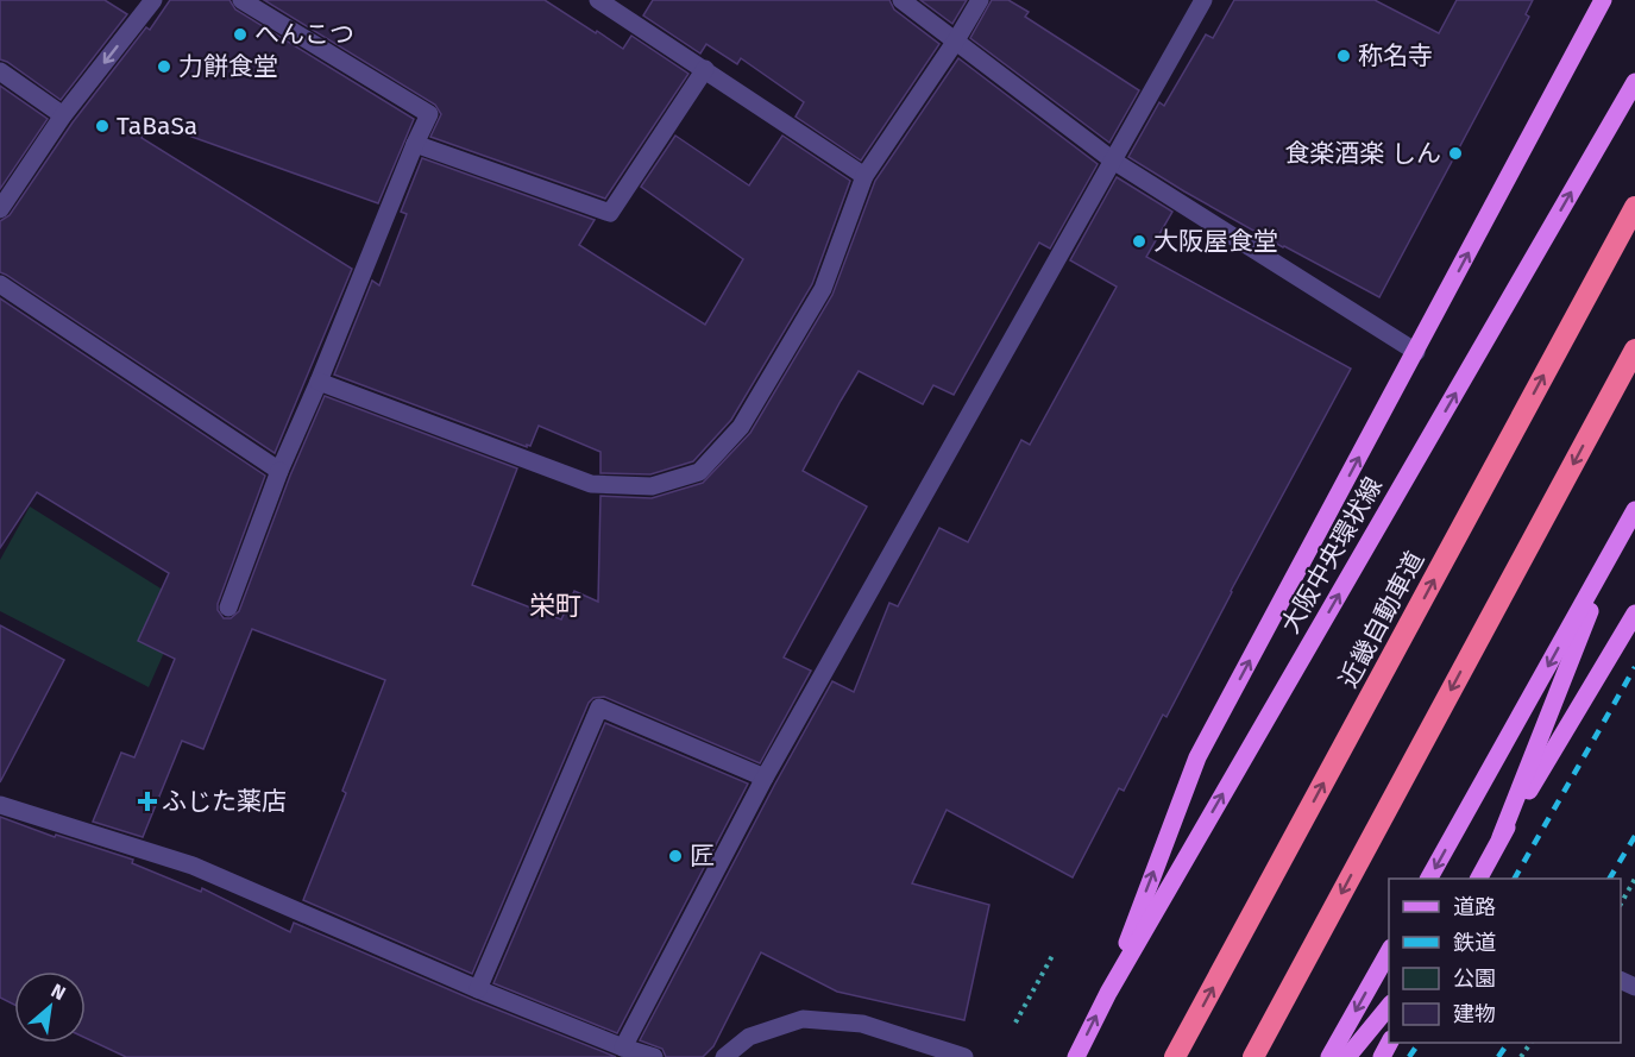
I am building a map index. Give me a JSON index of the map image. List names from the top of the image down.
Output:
{
  "streets": {
    "highway": ["近畿自動車道"],
    "main road": ["大阪中央環状線"]
  },
  "districts": ["栄町"],
  "places": {
    "other": [
      "へんこつ",
      "称名寺",
      "力餅食堂",
      "TaBaSa",
      "食楽酒楽 しん",
      "大阪屋食堂",
      "匠"
    ],
    "health": ["ふじた薬店"]
  },
  "legend": [
    "道路",
    "鉄道",
    "公園",
    "建物"
  ],
  "north": "top right"
}
